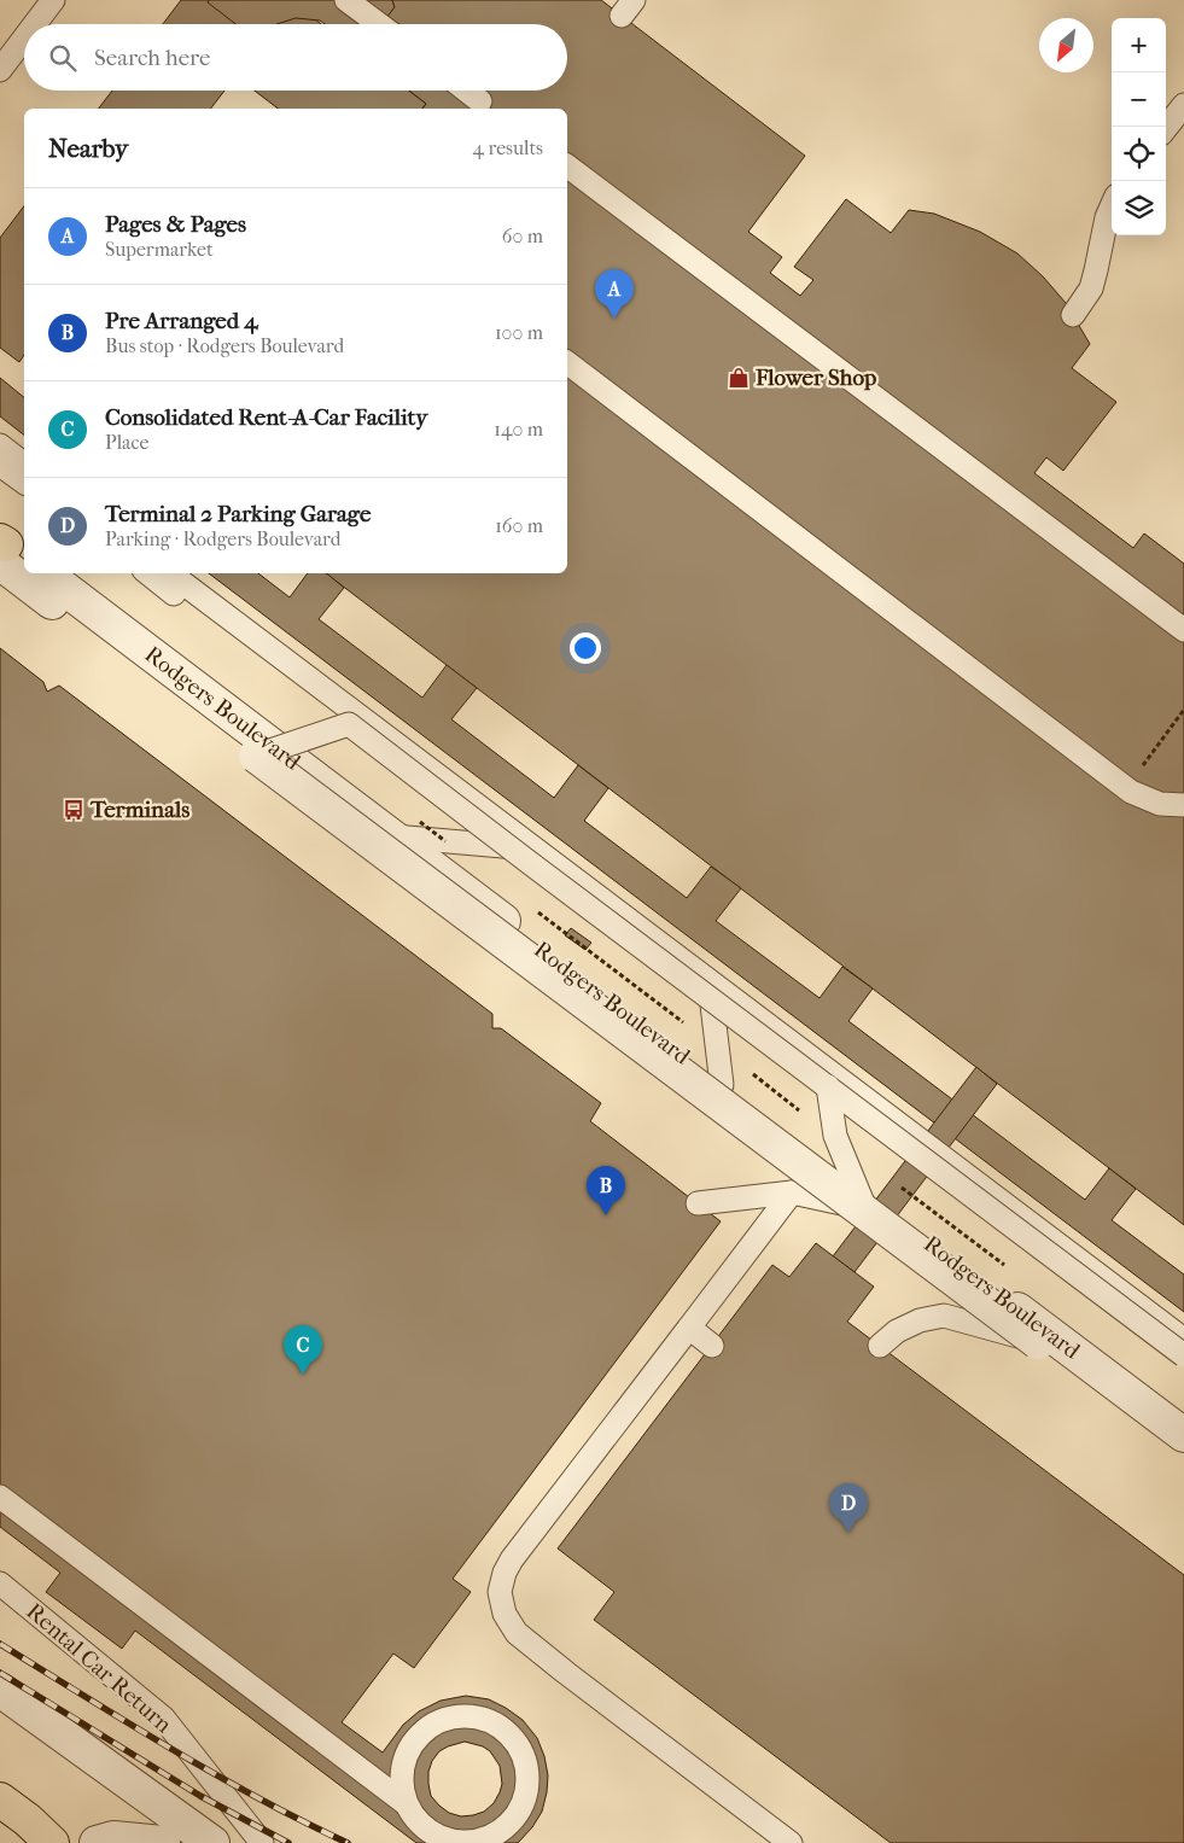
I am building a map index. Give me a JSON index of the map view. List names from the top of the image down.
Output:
{
  "streets": {
    "street": ["Rodgers Boulevard"],
    "lane": ["Rental Car Return"]
  },
  "places": {
    "shop": ["Flower Shop"],
    "bus stop": ["Terminals"]
  },
  "north": "bottom left",
  "page": {
    "map_buttons": ["+", "−"],
    "search": "Search here",
    "heading": ["Nearby", "4 results"],
    "list": [
      {
        "mark": "A",
        "name": "Pages & Pages",
        "note": "Supermarket",
        "value": "60 m"
      },
      {
        "mark": "B",
        "name": "Pre Arranged 4",
        "note": "Bus stop · Rodgers Boulevard",
        "value": "100 m"
      },
      {
        "mark": "C",
        "name": "Consolidated Rent-A-Car Facility",
        "note": "Place",
        "value": "140 m"
      },
      {
        "mark": "D",
        "name": "Terminal 2 Parking Garage",
        "note": "Parking · Rodgers Boulevard",
        "value": "160 m"
      }
    ],
    "pins": [
      "A",
      "B",
      "C",
      "D"
    ]
  }
}
